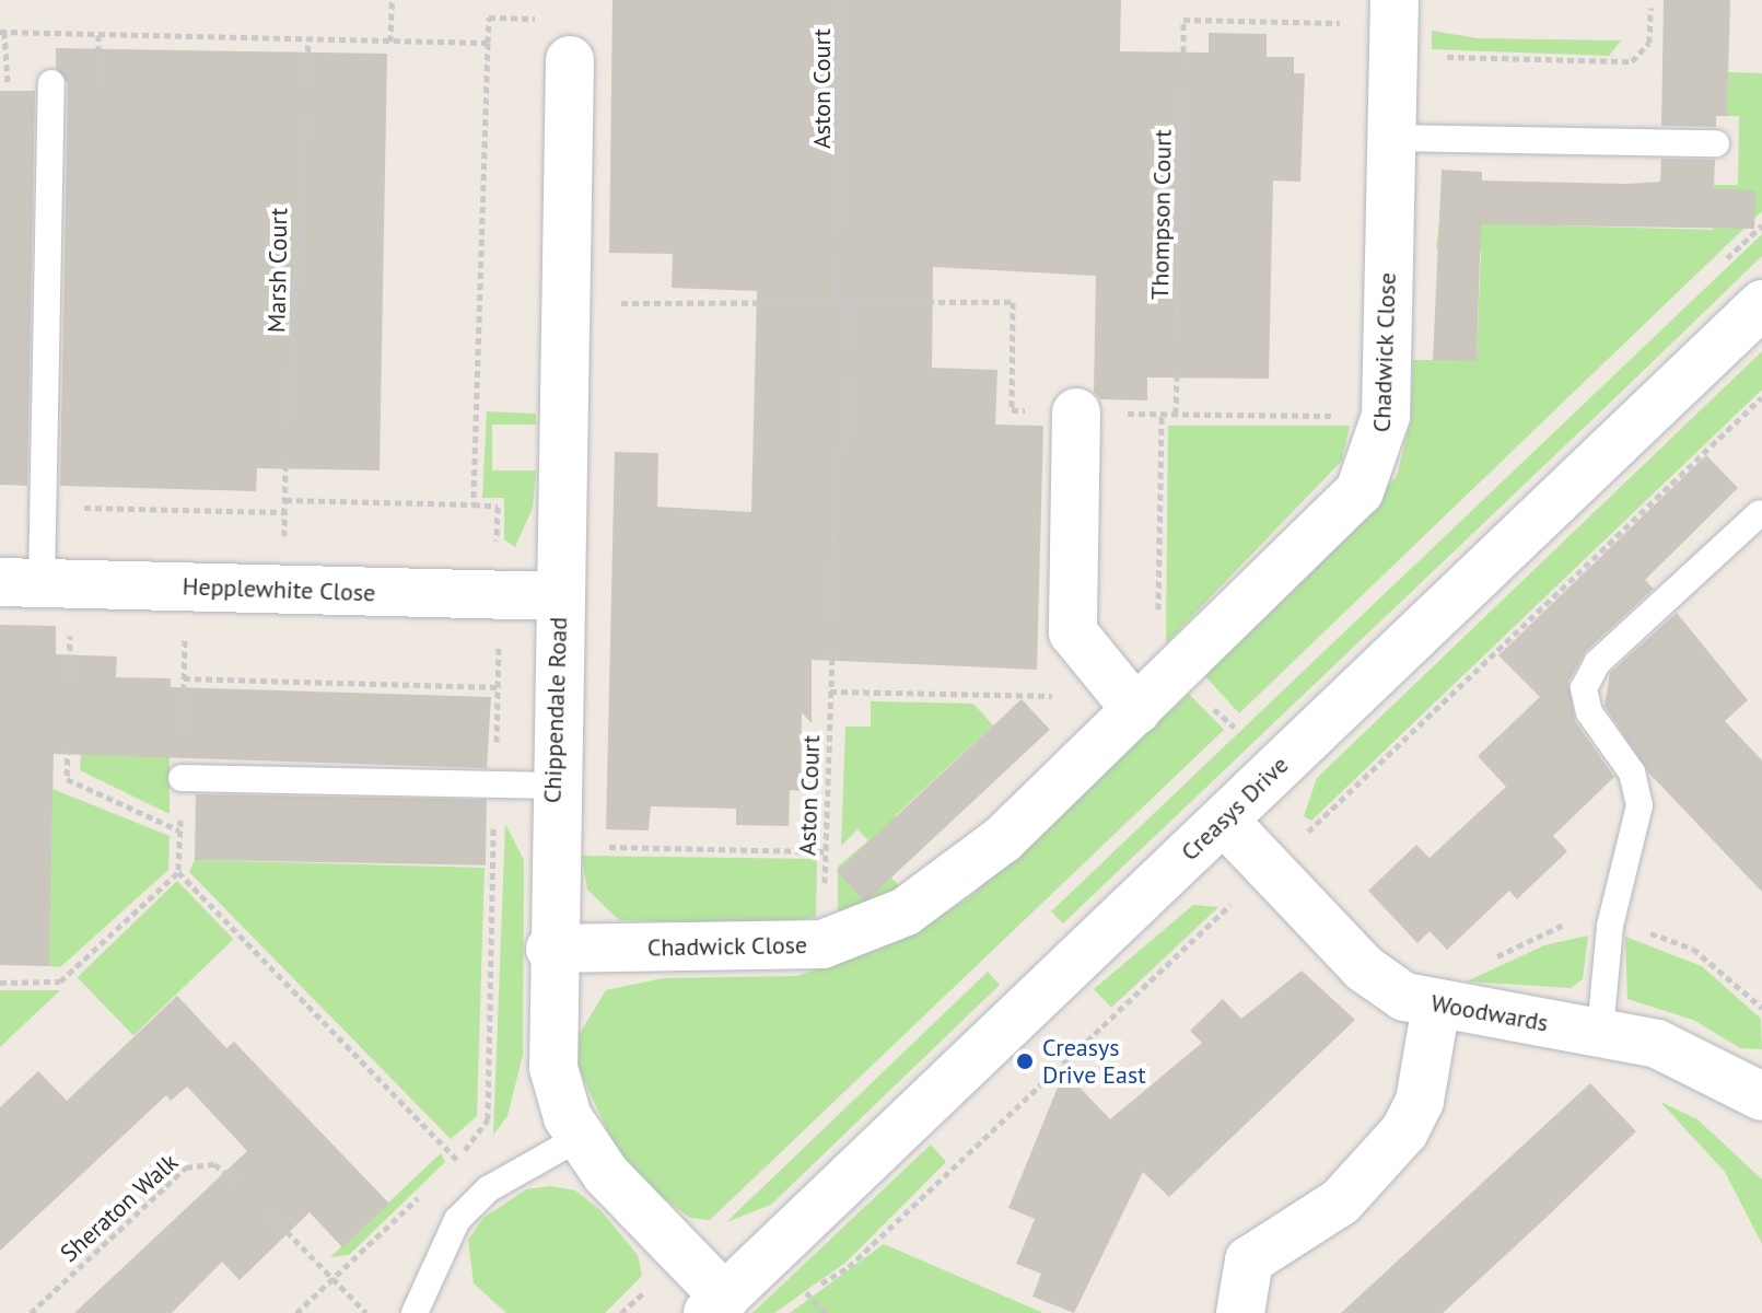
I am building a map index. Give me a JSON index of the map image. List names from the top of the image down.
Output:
{
  "streets": {
    "street": [
      "Chadwick Close",
      "Hepplewhite Close",
      "Chippendale Road",
      "Creasys Drive",
      "Woodwards"
    ],
    "path": [
      "Aston Court",
      "Thompson Court",
      "Marsh Court",
      "Sheraton Walk"
    ]
  },
  "crossings": [
    ["Aston Court", "Chadwick Close"],
    ["Chadwick Close", "Chippendale Road"],
    ["Hepplewhite Close", "Chippendale Road"],
    ["Chippendale Road", "Creasys Drive"],
    ["Creasys Drive", "Woodwards"]
  ],
  "places": ["Creasys Drive East"]
}
